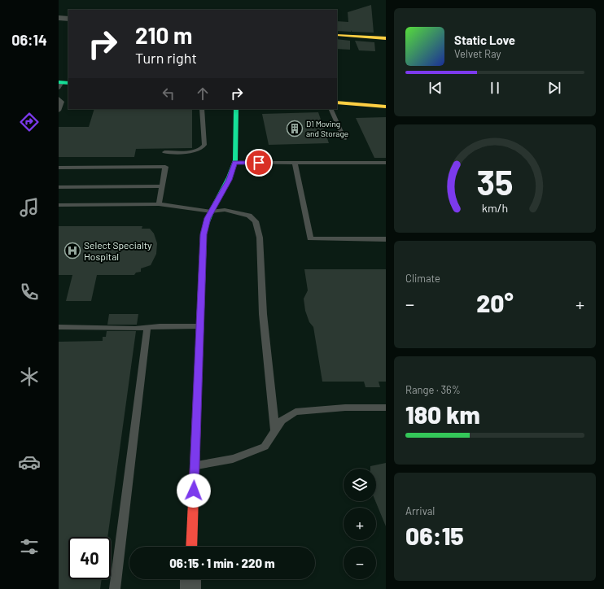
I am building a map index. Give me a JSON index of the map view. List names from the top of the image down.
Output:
{
  "places": {
    "building": ["D1 Moving and Storage"],
    "hospital": ["Select Specialty Hospital"]
  },
  "page": {
    "tabs": "06:14",
    "turn": ["210 m", "Turn right"],
    "song": ["Static Love", "Velvet Ray"],
    "tile": [
      "Climate",
      ["Range · 36%", "180 km"],
      ["Arrival", "06:15"]
    ],
    "heat": ["−", "20°", "+"],
    "map_buttons": ["+", "−"],
    "limit": "40",
    "trip": "06:15 · 1 min · 220 m",
    "gauge": ["35", "km/h"]
  }
}
